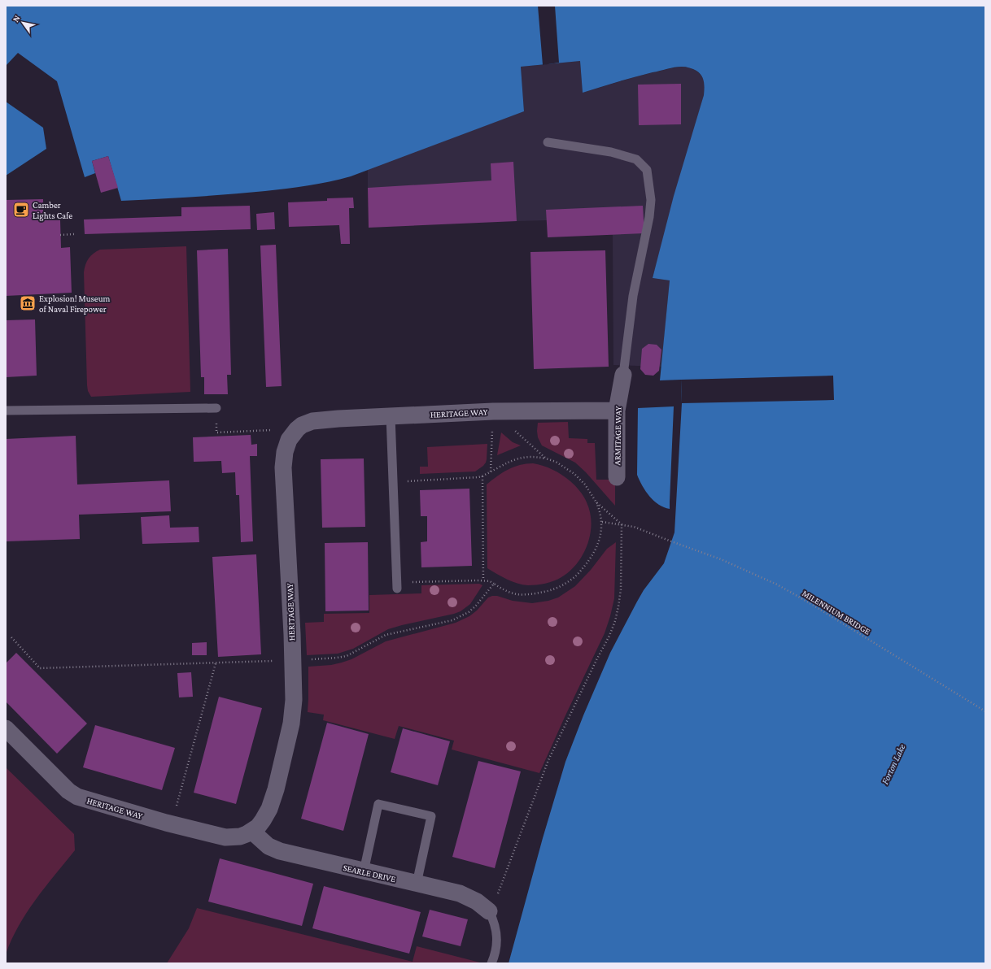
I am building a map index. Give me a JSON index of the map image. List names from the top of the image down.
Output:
{
  "streets": {
    "street": ["HERITAGE WAY", "ARMITAGE WAY", "SEARLE DRIVE"],
    "path": ["MILENNIUM BRIDGE"]
  },
  "crossings": [
    ["HERITAGE WAY", "ARMITAGE WAY"],
    ["HERITAGE WAY", "SEARLE DRIVE"]
  ],
  "water": ["Forton Lake"],
  "places": {
    "cafe": ["Camber Lights Cafe"],
    "museum": ["Explosion! Museum of Naval Firepower"]
  },
  "north": "top left"
}
